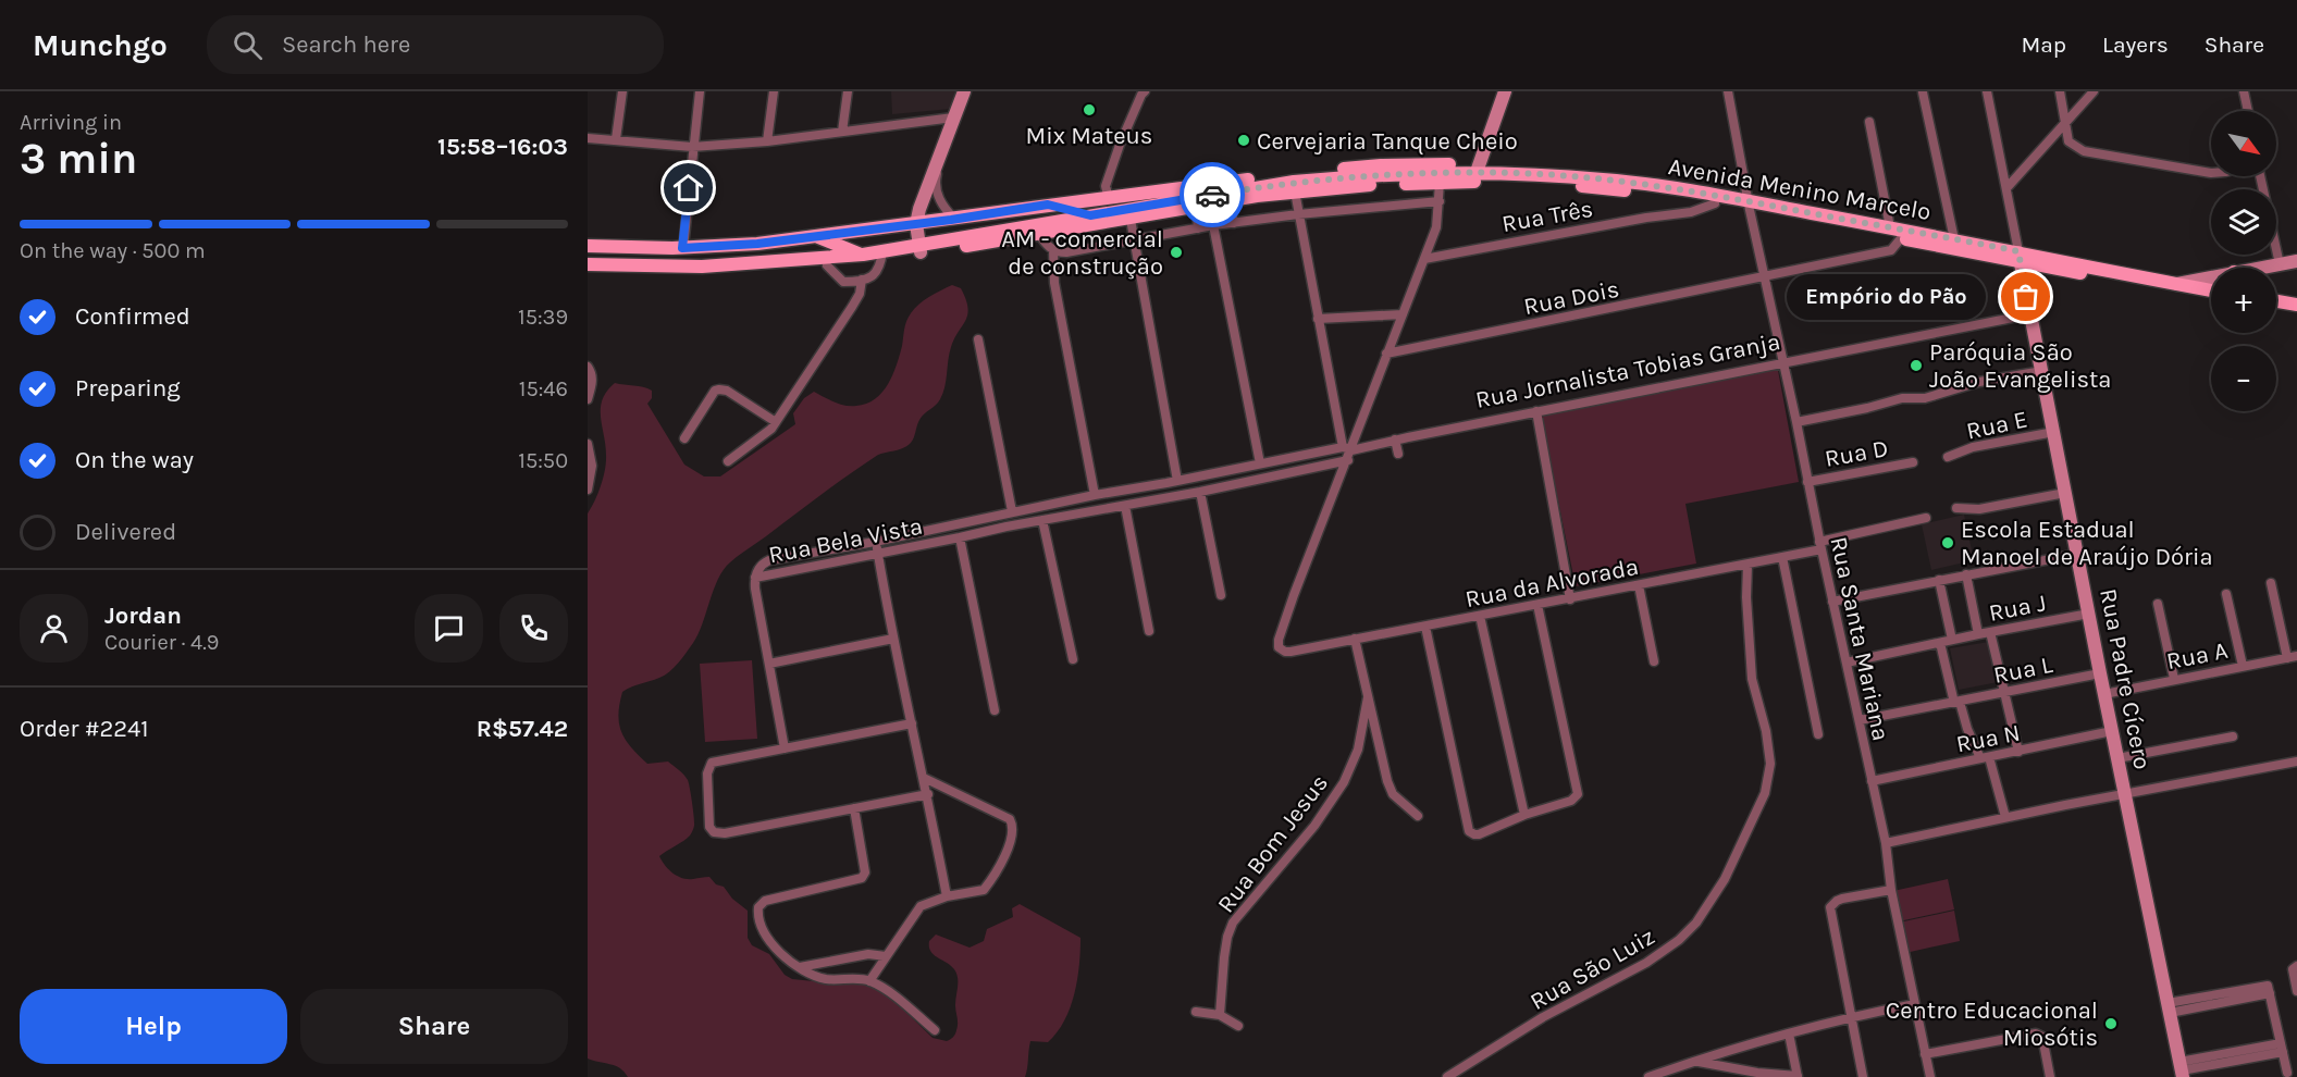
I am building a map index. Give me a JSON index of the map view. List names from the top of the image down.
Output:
{
  "streets": {
    "main road": ["Avenida Menino Marcelo"],
    "street": [
      "Rua Três",
      "Rua Dois",
      "Rua Jornalista Tobias Granja",
      "Rua E",
      "Rua D",
      "Rua Bela Vista",
      "Rua da Alvorada",
      "Rua J",
      "Rua Santa Mariana",
      "Rua A",
      "Rua L",
      "Rua Padre Cícero",
      "Rua N",
      "Rua Bom Jesus",
      "Rua São Luiz"
    ]
  },
  "crossings": [
    ["Avenida Menino Marcelo", "Rua Três"],
    ["Avenida Menino Marcelo", "Rua Santa Mariana"],
    ["Avenida Menino Marcelo", "Rua Padre Cícero"],
    ["Rua Dois", "Rua Santa Mariana"],
    ["Rua Jornalista Tobias Granja", "Rua Bela Vista"],
    ["Rua Jornalista Tobias Granja", "Rua Santa Mariana"],
    ["Rua Jornalista Tobias Granja", "Rua Padre Cícero"],
    ["Rua E", "Rua Padre Cícero"],
    ["Rua D", "Rua Santa Mariana"],
    ["Rua da Alvorada", "Rua Santa Mariana"],
    ["Rua da Alvorada", "Rua São Luiz"],
    ["Rua J", "Rua Santa Mariana"],
    ["Rua J", "Rua Padre Cícero"],
    ["Rua Santa Mariana", "Rua L"],
    ["Rua Santa Mariana", "Rua N"],
    ["Rua A", "Rua Padre Cícero"],
    ["Rua L", "Rua Padre Cícero"],
    ["Rua Padre Cícero", "Rua N"]
  ],
  "places": [
    "Mix Mateus",
    "Cervejaria Tanque Cheio",
    "AM - comercial de construção",
    "Empório do Pão",
    "Paróquia São João Evangelista",
    "Escola Estadual Manoel de Araújo Dória",
    "Centro Educacional Miosótis"
  ],
  "north": "bottom right",
  "page": {
    "header": "Munchgo",
    "search": "Search here",
    "nav": ["Map", "Layers", "Share"],
    "heading": ["3 min", "Arriving in", "15:58–16:03"],
    "panel": [
      "Jordan",
      "Courier · 4.9",
      "Order #2241",
      "R$57.42"
    ],
    "map_buttons": ["+", "−"],
    "bar": "On the way · 500 m",
    "bubble": "Empório do Pão",
    "list": [
      ["Confirmed", "15:39"],
      ["Preparing", "15:46"],
      ["On the way", "15:50"],
      "Delivered"
    ],
    "buttons": ["Help", "Share"]
  }
}
